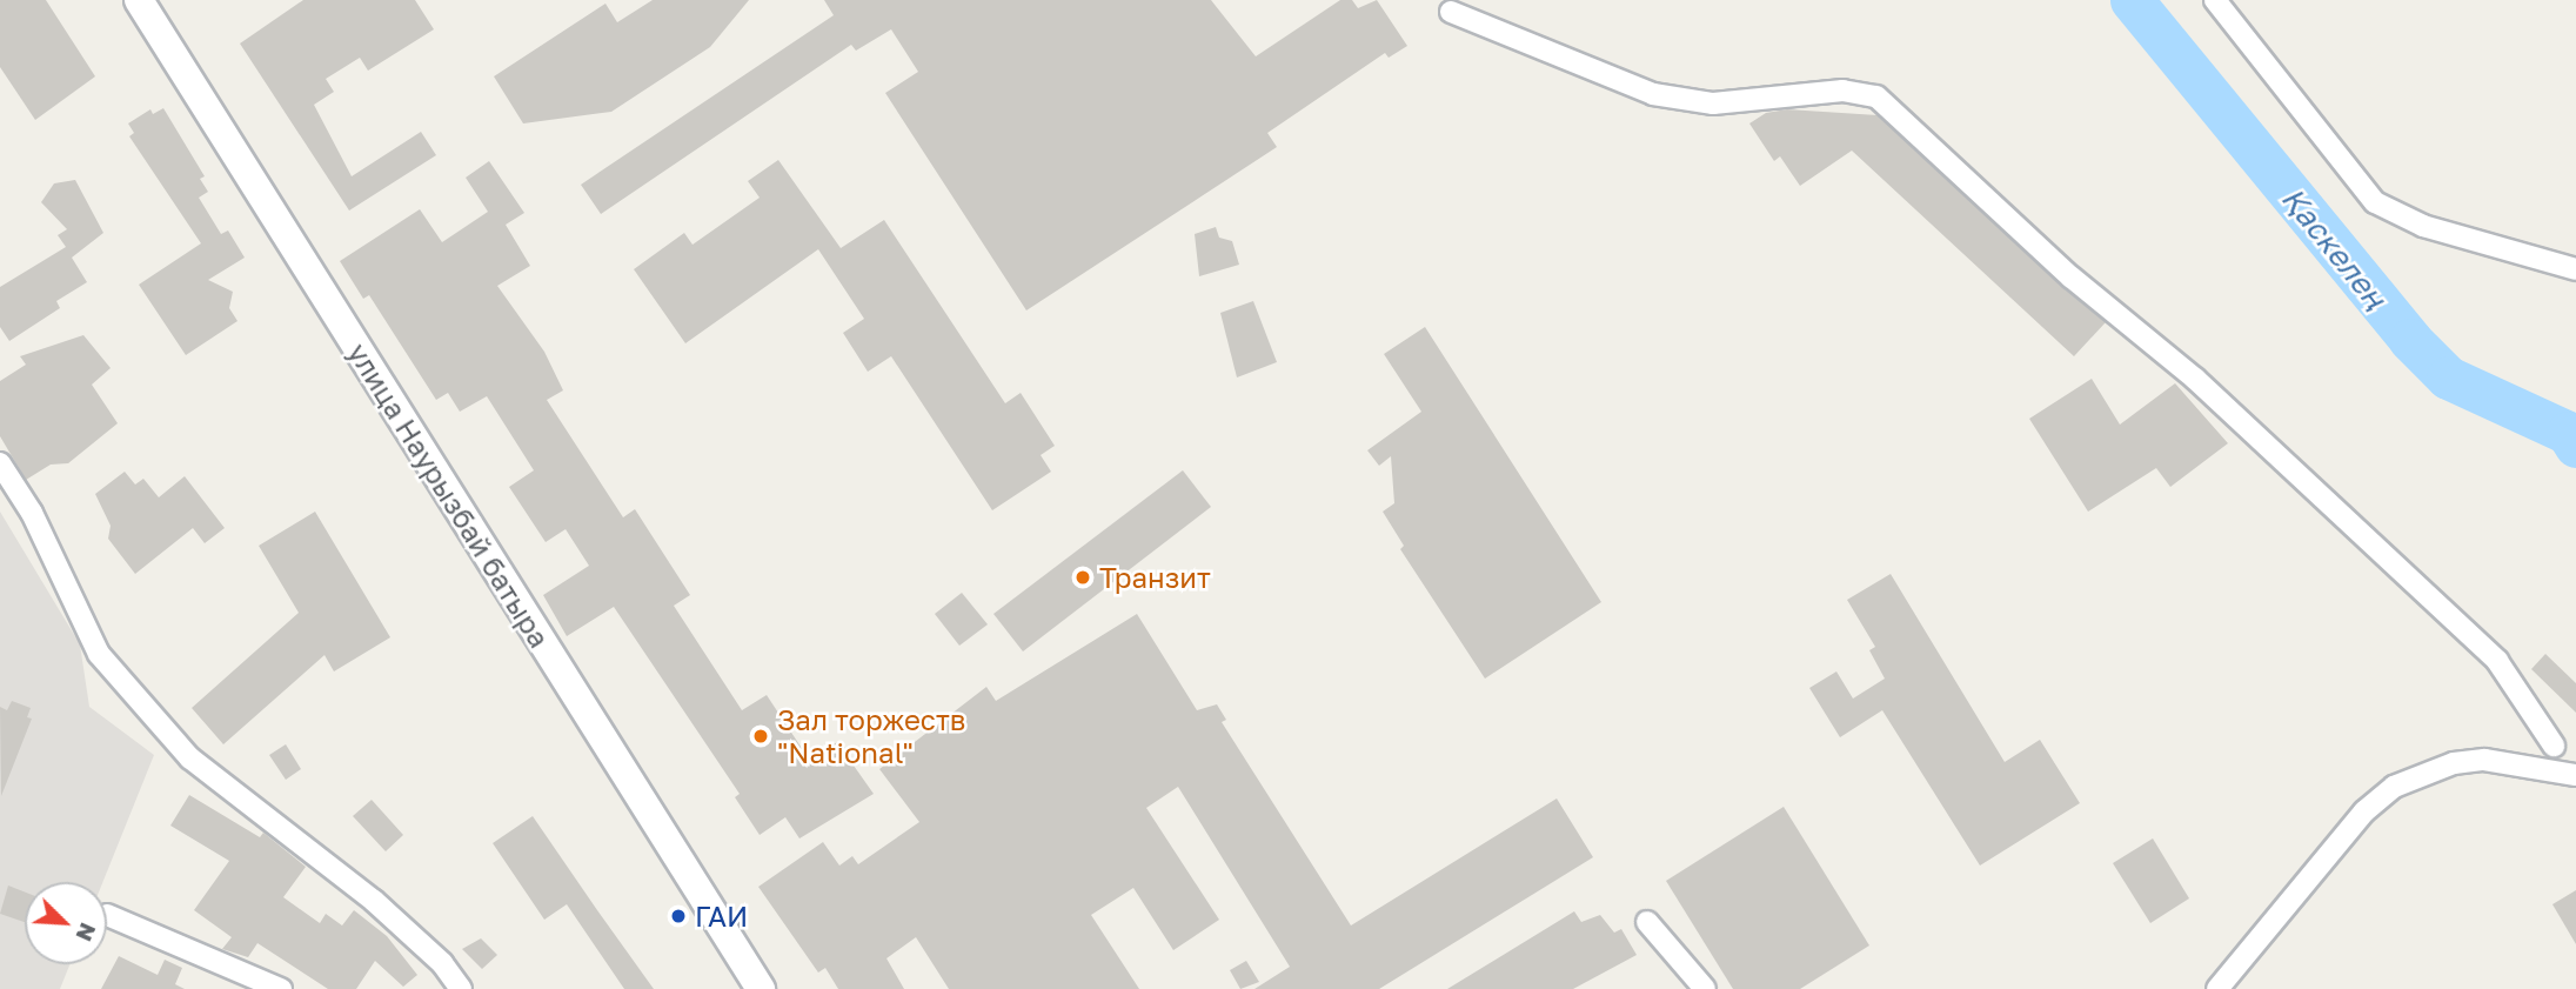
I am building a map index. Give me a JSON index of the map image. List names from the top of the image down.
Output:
{
  "streets": {
    "main road": ["улица Наурызбай батыра"]
  },
  "water": ["Қаскелең"],
  "places": ["Транзит", "Зал торжеств \"National\"", "ГАИ"],
  "north": "bottom right"
}
